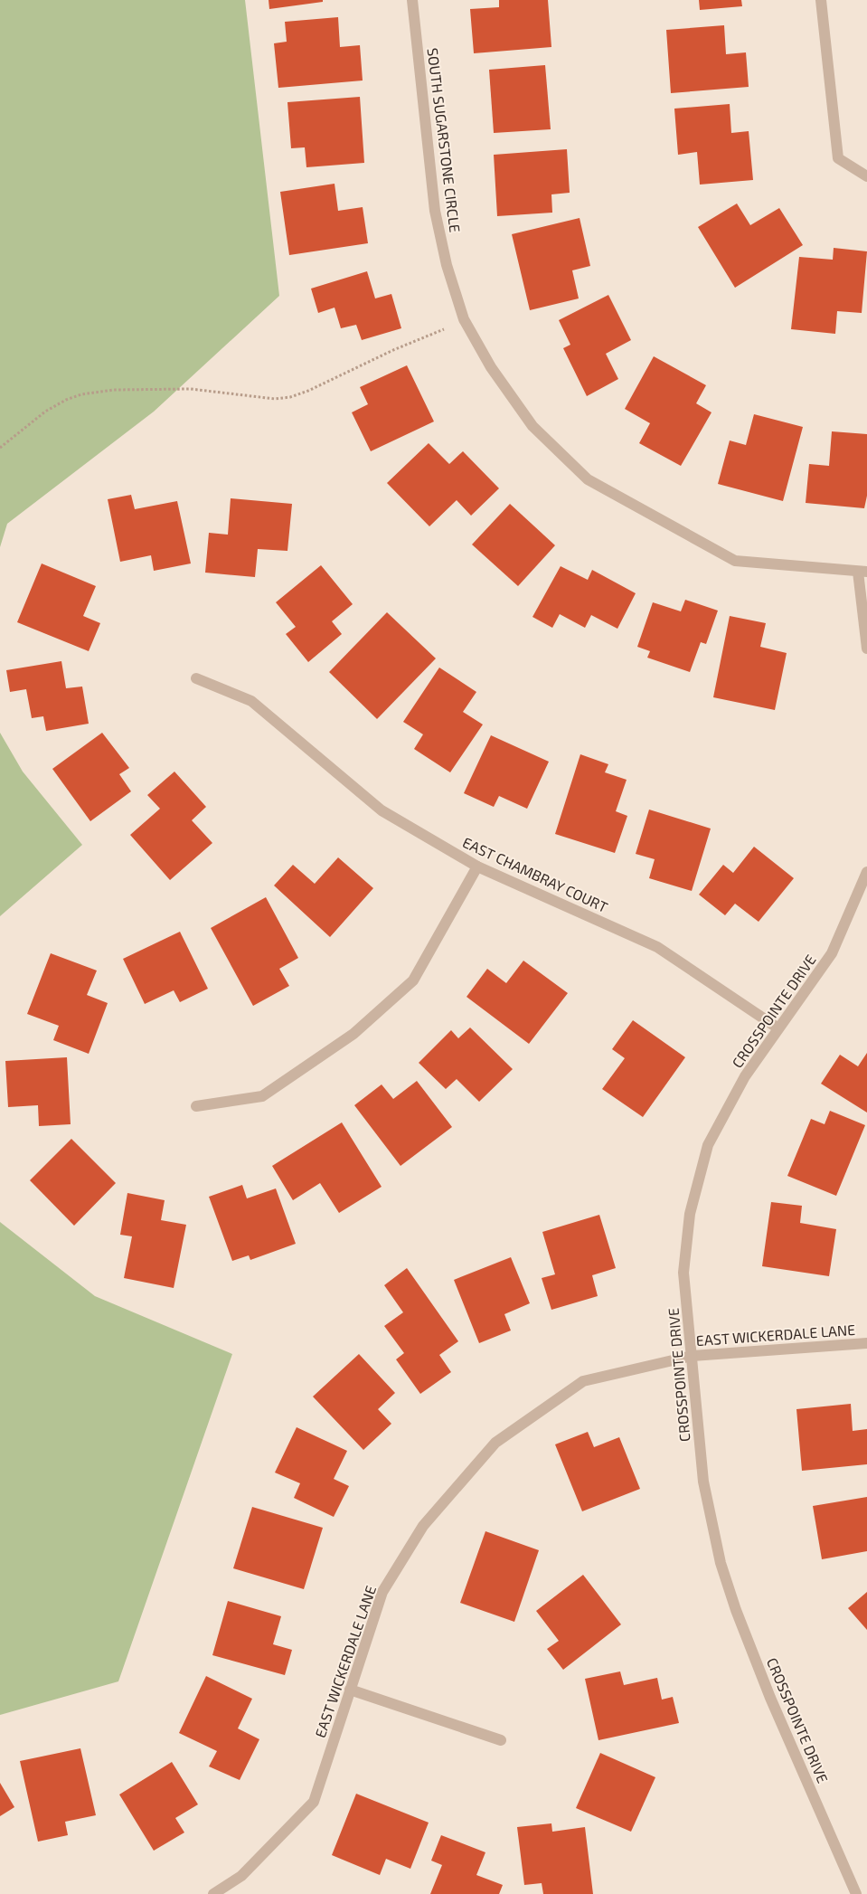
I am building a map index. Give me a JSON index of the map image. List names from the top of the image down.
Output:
{
  "streets": {
    "street": [
      "SOUTH SUGARSTONE CIRCLE",
      "EAST CHAMBRAY COURT",
      "CROSSPOINTE DRIVE",
      "EAST WICKERDALE LANE"
    ]
  },
  "crossings": [
    ["EAST CHAMBRAY COURT", "CROSSPOINTE DRIVE"],
    ["CROSSPOINTE DRIVE", "EAST WICKERDALE LANE"]
  ]
}
